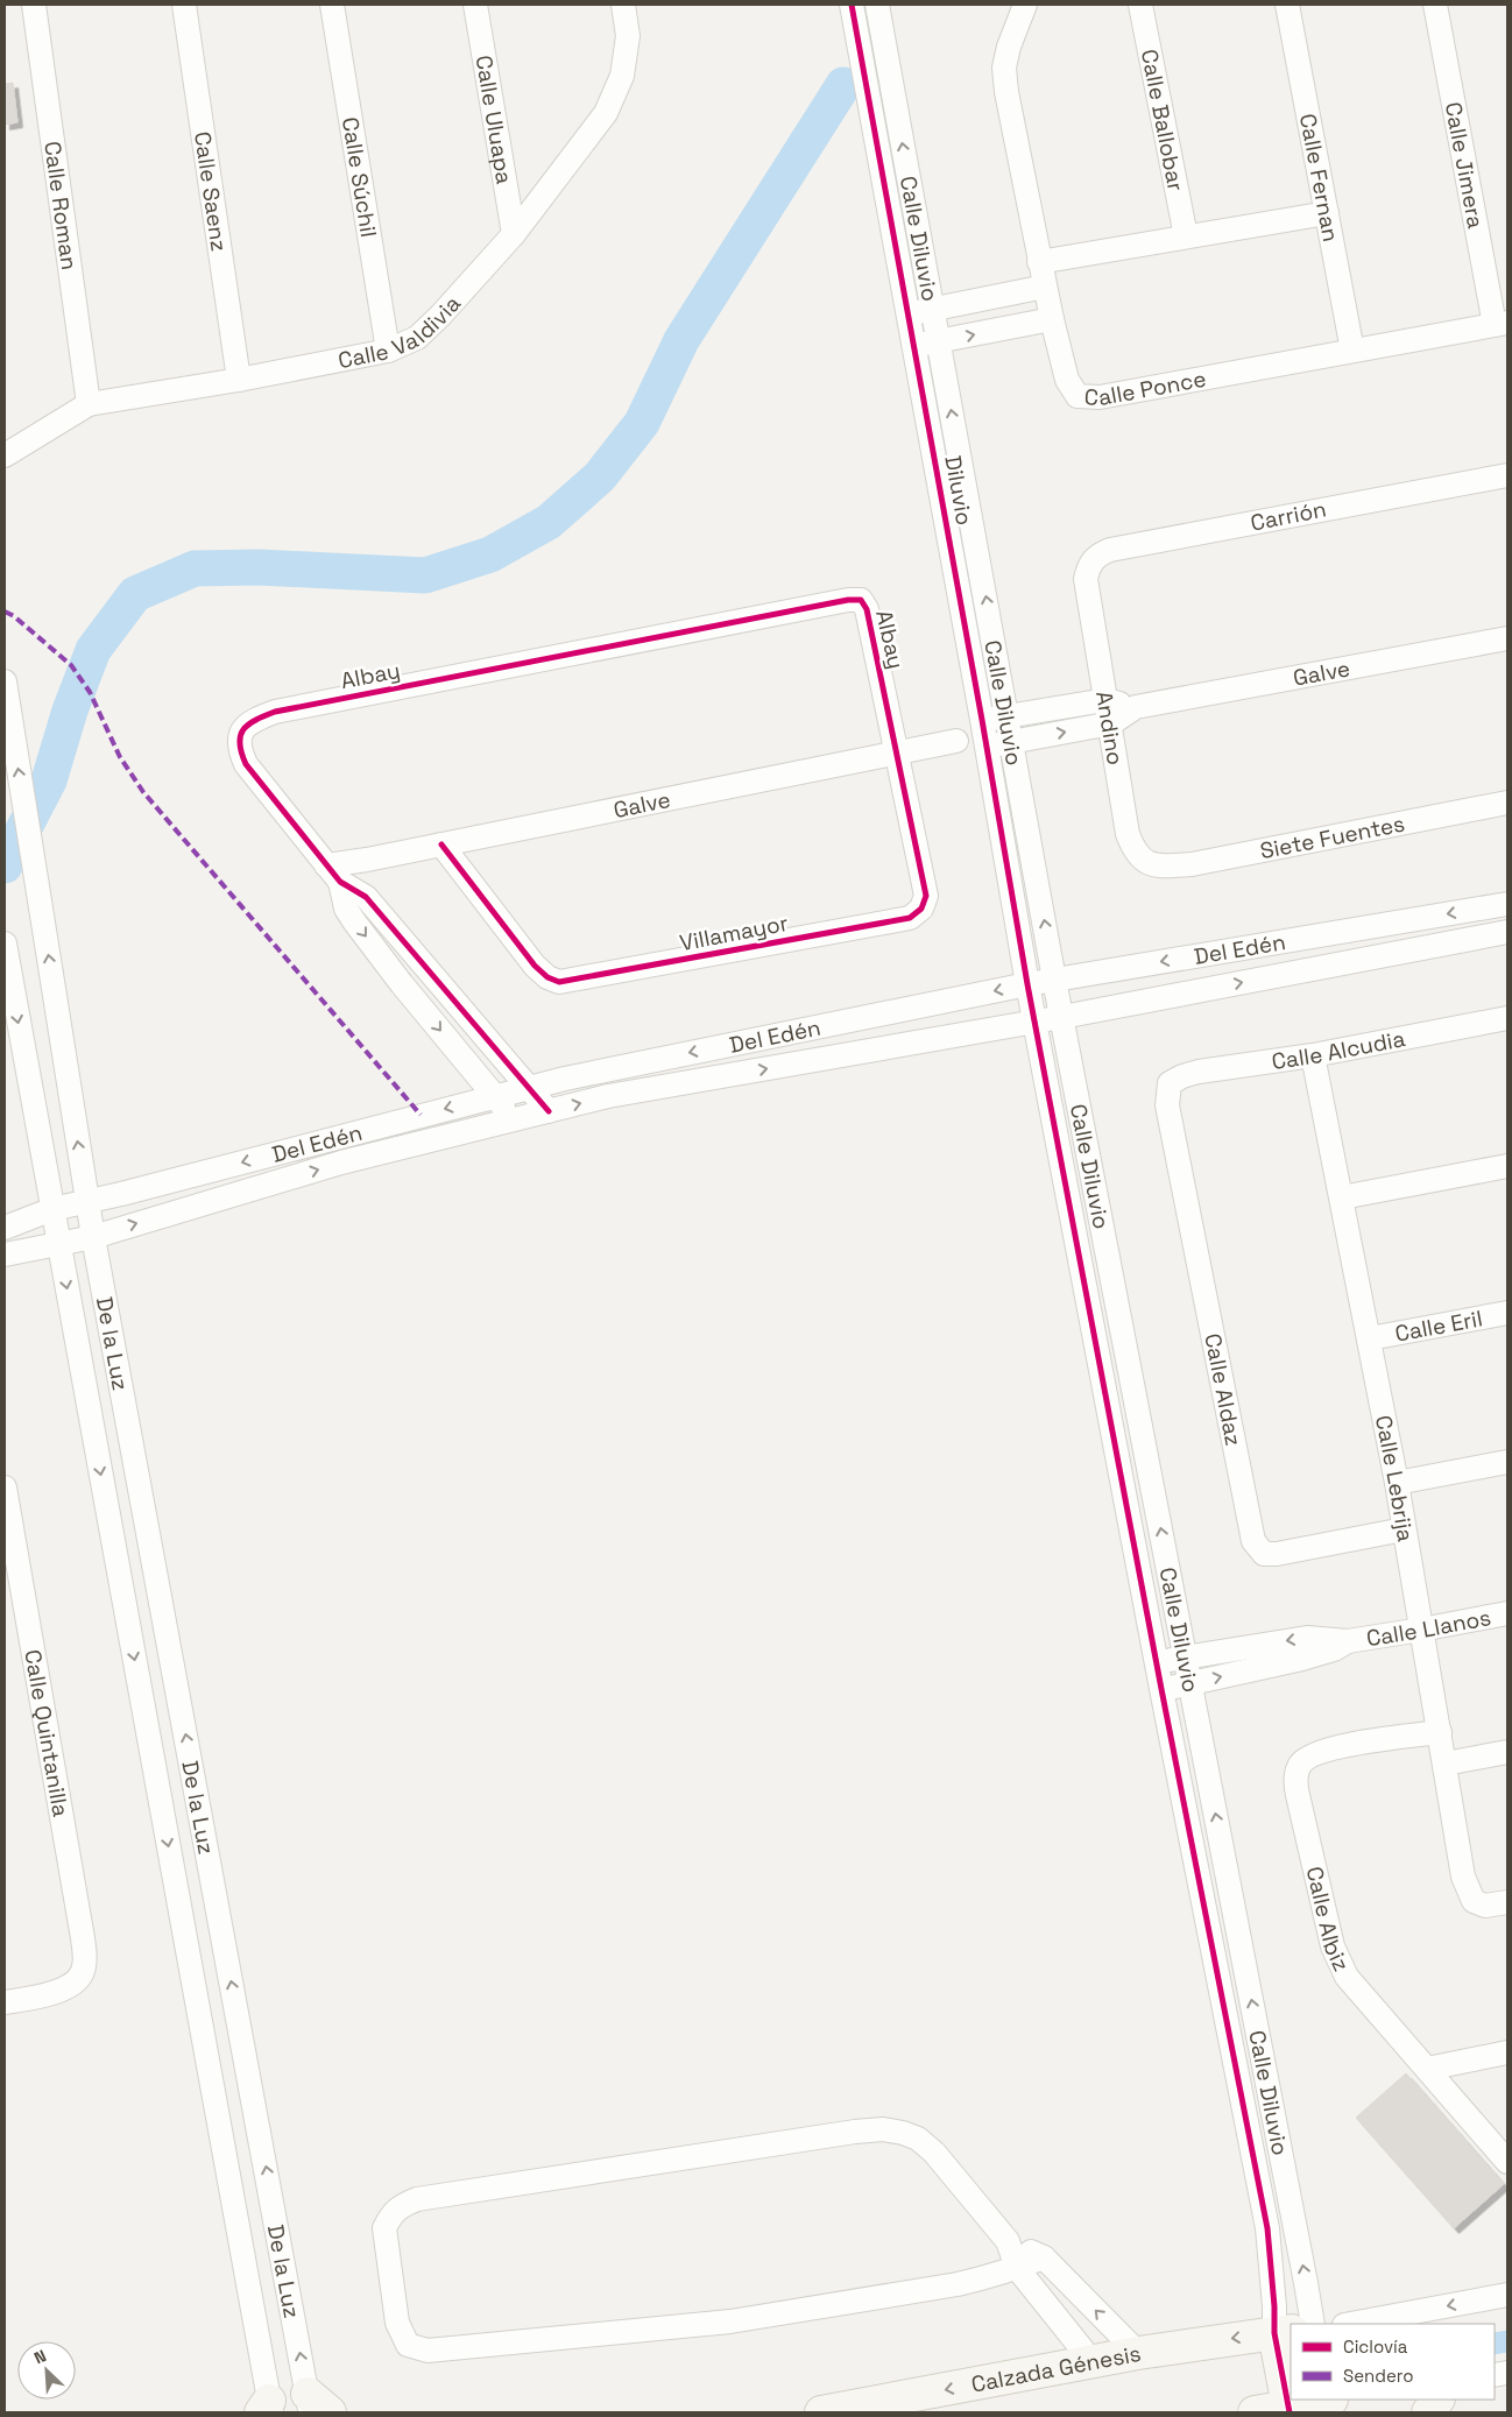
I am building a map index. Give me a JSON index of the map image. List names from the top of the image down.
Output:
{
  "streets": {
    "street": [
      "Calle Uluapa",
      "Calle Ballobar",
      "Calle Jimera",
      "Calle Súchil",
      "Calle Fernan",
      "Calle Saenz",
      "Calle Roman",
      "Calle Diluvio",
      "Calle Valdivia",
      "Calle Ponce",
      "Diluvio",
      "Carrión",
      "Albay",
      "Galve",
      "Andino",
      "Siete Fuentes",
      "Villamayor",
      "Del Edén",
      "Calle Alcudia",
      "Calle Eril",
      "De la Luz",
      "Calle Aldaz",
      "Calle Lebrija",
      "Calle Llanos",
      "Calle Quintanilla",
      "Calle Albiz",
      "Calzada Génesis"
    ]
  },
  "crossings": [
    ["Calle Uluapa", "Calle Valdivia"],
    ["Calle Jimera", "Calle Ponce"],
    ["Calle Súchil", "Calle Valdivia"],
    ["Calle Fernan", "Calle Ponce"],
    ["Calle Saenz", "Calle Valdivia"],
    ["Calle Roman", "Calle Valdivia"],
    ["Calle Diluvio", "Del Edén"],
    ["Diluvio", "Del Edén"],
    ["Diluvio", "Calzada Génesis"],
    ["Carrión", "Andino"],
    ["Albay", "Galve"],
    ["Albay", "Villamayor"],
    ["Albay", "Del Edén"],
    ["Galve", "Villamayor"],
    ["Andino", "Siete Fuentes"],
    ["Del Edén", "De la Luz"],
    ["Calle Alcudia", "Calle Aldaz"],
    ["Calle Alcudia", "Calle Lebrija"],
    ["Calle Eril", "Calle Lebrija"],
    ["Calle Aldaz", "Calle Lebrija"],
    ["Calle Lebrija", "Calle Llanos"],
    ["Calle Lebrija", "Calle Albiz"]
  ],
  "one_way": ["Calle Diluvio", "Calzada Génesis"],
  "legend": ["Ciclovía", "Sendero"],
  "north": "top left"
}
